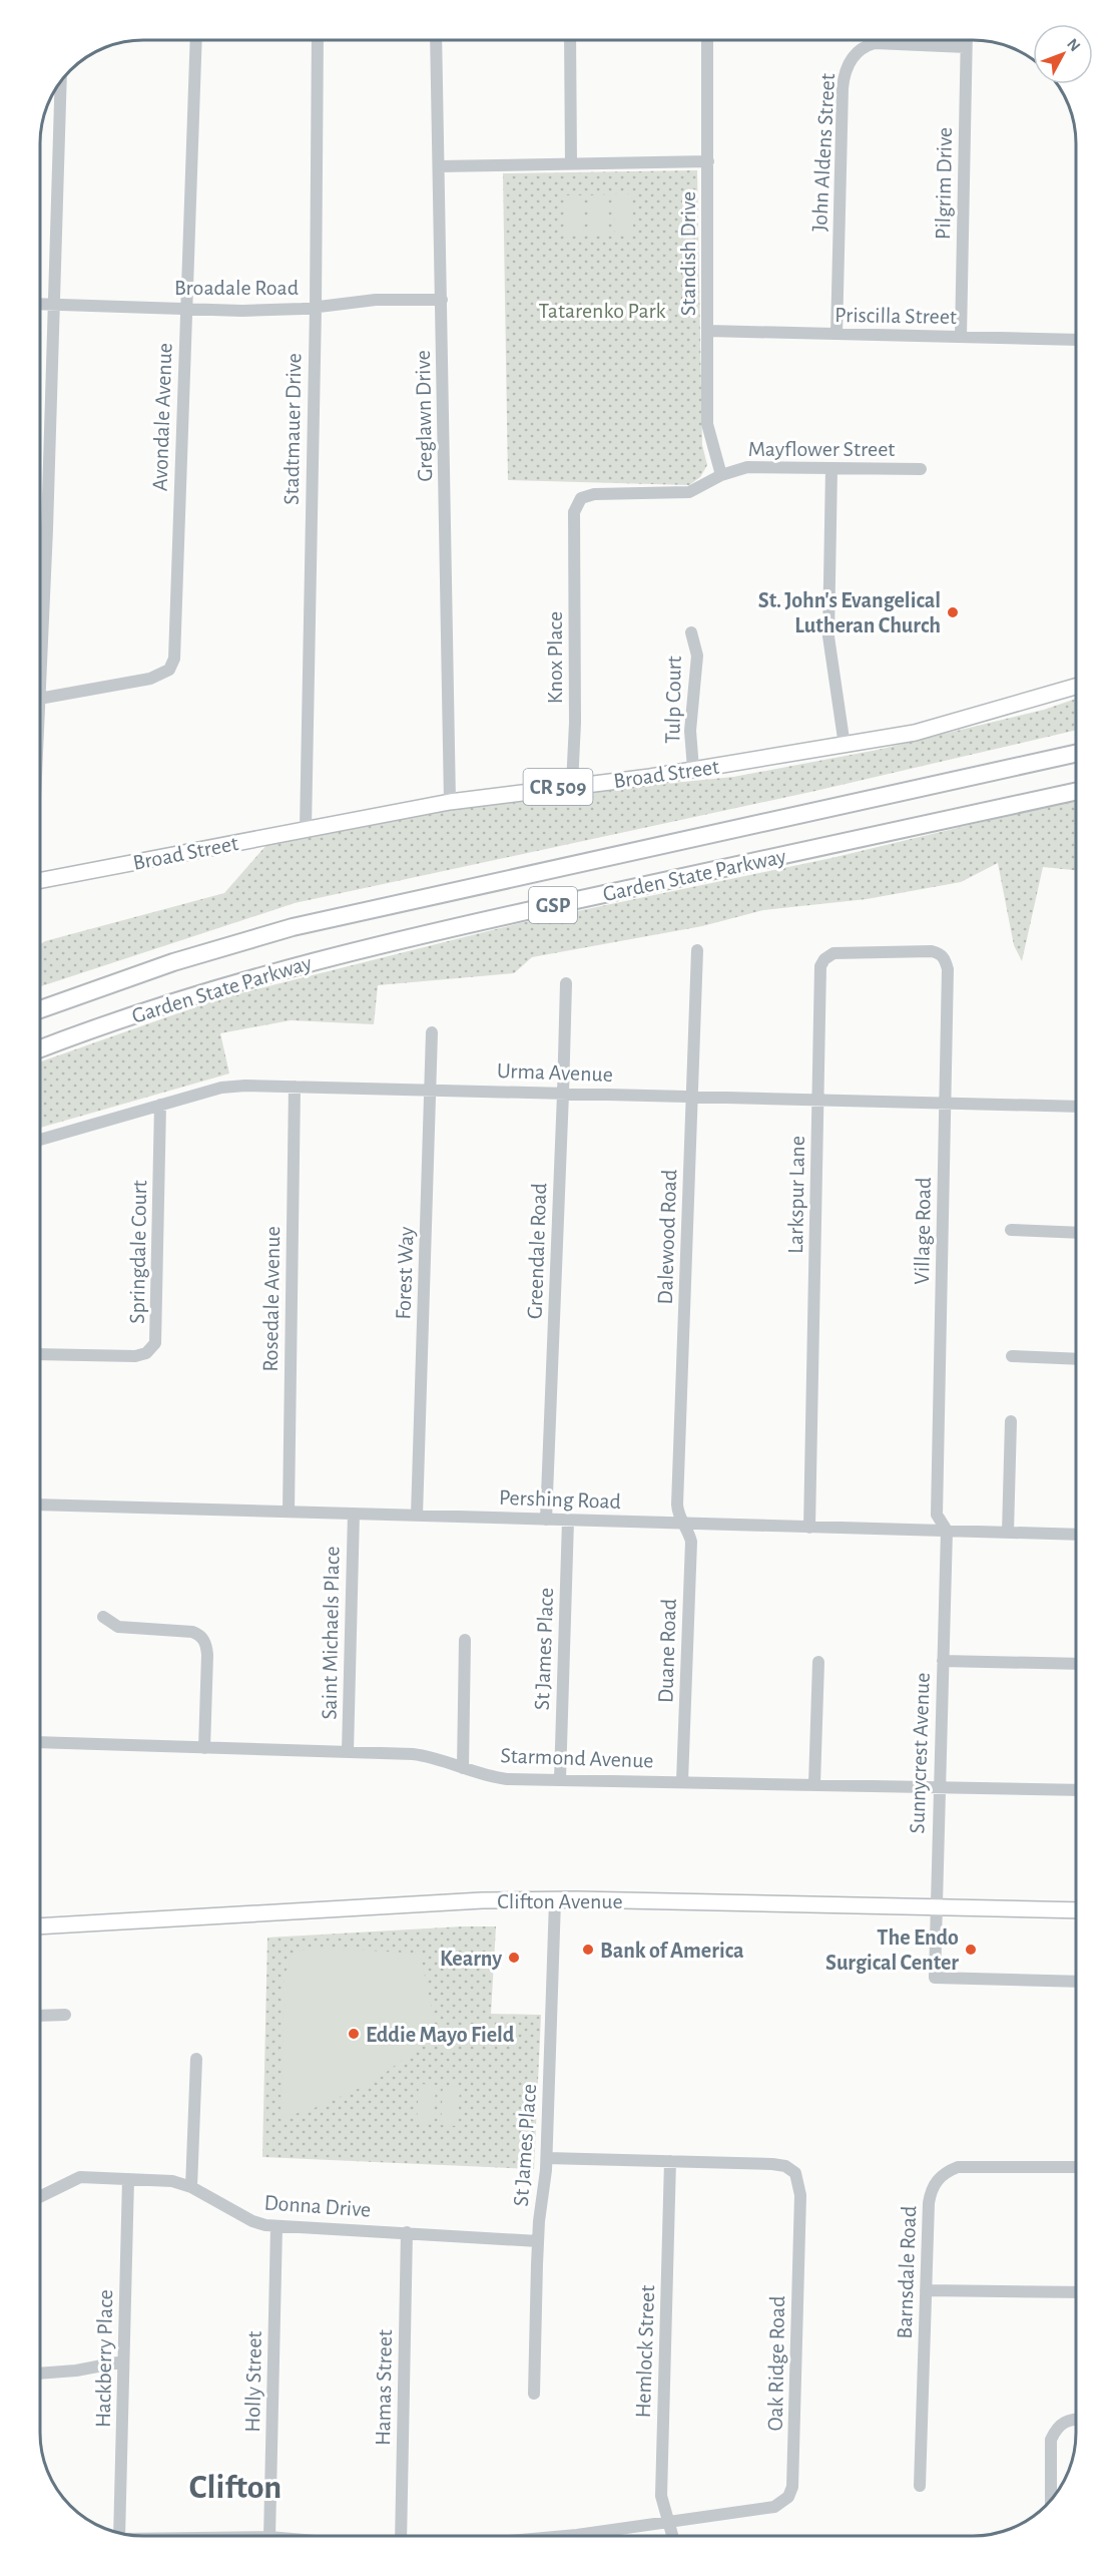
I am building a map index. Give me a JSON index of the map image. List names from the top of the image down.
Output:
{
  "streets": {
    "highway": ["Garden State Parkway", "GSP"],
    "main road": ["Broad Street", "CR 509", "Clifton Avenue"],
    "street": [
      "John Aldens Street",
      "Pilgrim Drive",
      "Standish Drive",
      "Broadale Road",
      "Priscilla Street",
      "Greglawn Drive",
      "Avondale Avenue",
      "Stadtmauer Drive",
      "Mayflower Street",
      "Knox Place",
      "Tulp Court",
      "Urma Avenue",
      "Larkspur Lane",
      "Village Road",
      "Dalewood Road",
      "Greendale Road",
      "Springdale Court",
      "Forest Way",
      "Rosedale Avenue",
      "Pershing Road",
      "Saint Michaels Place",
      "St James Place",
      "Duane Road",
      "Sunnycrest Avenue",
      "Starmond Avenue",
      "Donna Drive",
      "Barnsdale Road",
      "Hemlock Street",
      "Hackberry Place",
      "Oak Ridge Road",
      "Holly Street",
      "Hamas Street"
    ]
  },
  "crossings": [
    ["John Aldens Street", "Pilgrim Drive"],
    ["John Aldens Street", "Priscilla Street"],
    ["Pilgrim Drive", "Priscilla Street"],
    ["Standish Drive", "Priscilla Street"],
    ["Standish Drive", "Mayflower Street"],
    ["Broadale Road", "Greglawn Drive"],
    ["Broadale Road", "Avondale Avenue"],
    ["Broadale Road", "Stadtmauer Drive"],
    ["Greglawn Drive", "Broad Street"],
    ["Stadtmauer Drive", "Broad Street"],
    ["Mayflower Street", "Knox Place"],
    ["Knox Place", "Broad Street"],
    ["Tulp Court", "Broad Street"],
    ["Urma Avenue", "Larkspur Lane"],
    ["Urma Avenue", "Village Road"],
    ["Urma Avenue", "Dalewood Road"],
    ["Urma Avenue", "Greendale Road"],
    ["Urma Avenue", "Springdale Court"],
    ["Urma Avenue", "Forest Way"],
    ["Urma Avenue", "Rosedale Avenue"],
    ["Larkspur Lane", "Village Road"],
    ["Larkspur Lane", "Pershing Road"],
    ["Village Road", "Pershing Road"],
    ["Village Road", "Sunnycrest Avenue"],
    ["Dalewood Road", "Pershing Road"],
    ["Dalewood Road", "Duane Road"],
    ["Greendale Road", "Pershing Road"],
    ["Forest Way", "Pershing Road"],
    ["Rosedale Avenue", "Pershing Road"],
    ["Pershing Road", "Saint Michaels Place"],
    ["Pershing Road", "St James Place"],
    ["Pershing Road", "Duane Road"],
    ["Pershing Road", "Sunnycrest Avenue"],
    ["Saint Michaels Place", "Starmond Avenue"],
    ["St James Place", "Starmond Avenue"],
    ["St James Place", "Clifton Avenue"],
    ["St James Place", "Donna Drive"],
    ["St James Place", "Oak Ridge Road"],
    ["Duane Road", "Starmond Avenue"],
    ["Sunnycrest Avenue", "Starmond Avenue"],
    ["Sunnycrest Avenue", "Clifton Avenue"],
    ["Donna Drive", "Hackberry Place"],
    ["Donna Drive", "Holly Street"],
    ["Donna Drive", "Hamas Street"],
    ["Hemlock Street", "Oak Ridge Road"]
  ],
  "districts": ["Clifton"],
  "parks": ["Tatarenko Park"],
  "places": [
    "St. John's Evangelical Lutheran Church",
    "Bank of America",
    "The Endo Surgical Center",
    "Kearny",
    "Eddie Mayo Field"
  ],
  "north": "top right"
}
